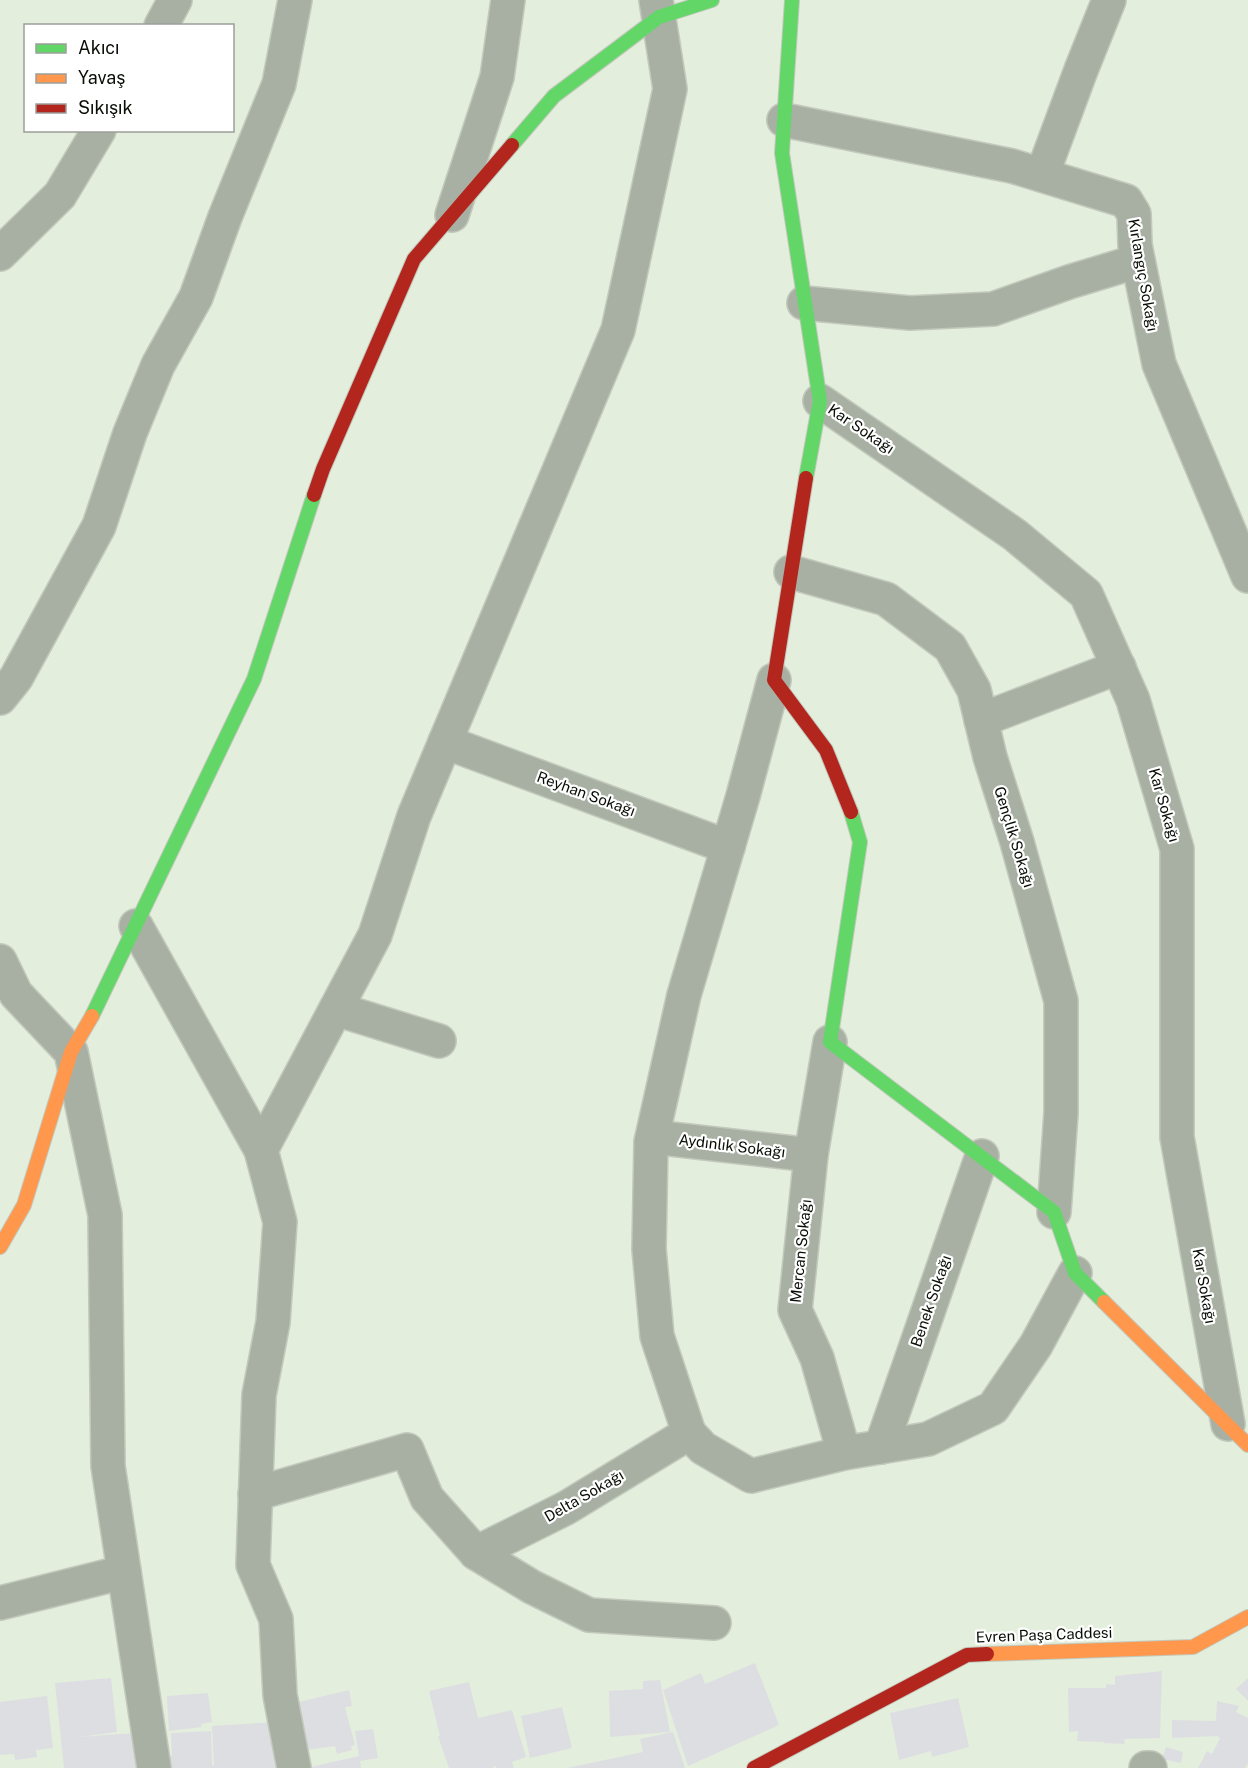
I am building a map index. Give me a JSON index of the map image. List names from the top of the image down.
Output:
{
  "streets": {
    "street": [
      "Kırlangıç Sokağı",
      "Kar Sokağı",
      "Reyhan Sokağı",
      "Gençlik Sokağı",
      "Aydınlık Sokağı",
      "Mercan Sokağı",
      "Benek Sokağı",
      "Delta Sokağı",
      "Evren Paşa Caddesi"
    ]
  },
  "crossings": [
    ["Aydınlık Sokağı", "Mercan Sokağı"]
  ],
  "legend": ["Akıcı", "Yavaş", "Sıkışık"]
}
